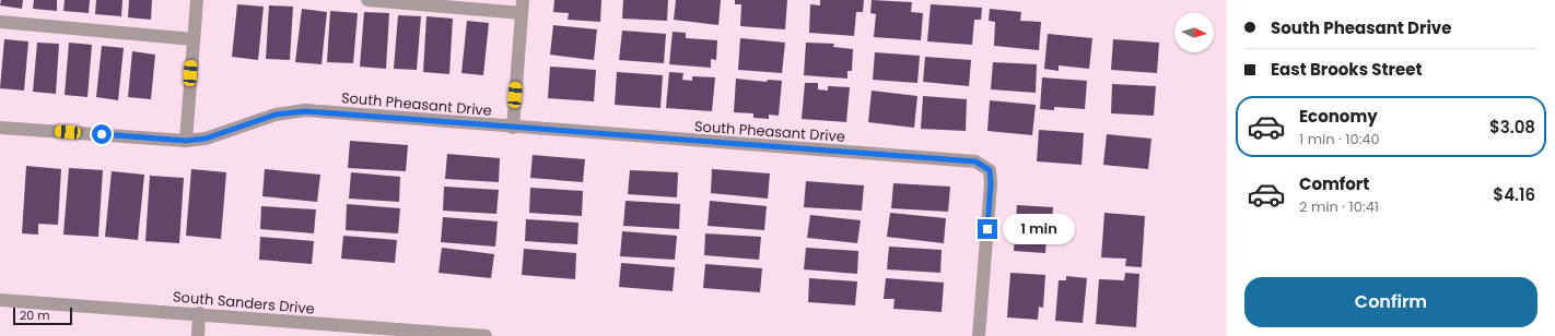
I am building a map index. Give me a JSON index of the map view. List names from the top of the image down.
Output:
{
  "streets": {
    "street": ["South Pheasant Drive", "South Sanders Drive"]
  },
  "scale_bar": "20 m",
  "north": "right",
  "page": {
    "banner": ["South Pheasant Drive", "East Brooks Street"],
    "list": [
      {
        "name": "Economy",
        "note": "1 min · 10:40",
        "value": "$3.08"
      },
      {
        "name": "Comfort",
        "note": "2 min · 10:41",
        "value": "$4.16"
      }
    ],
    "bubble": "1 min",
    "buttons": "Confirm",
    "scale": "20 m"
  }
}
